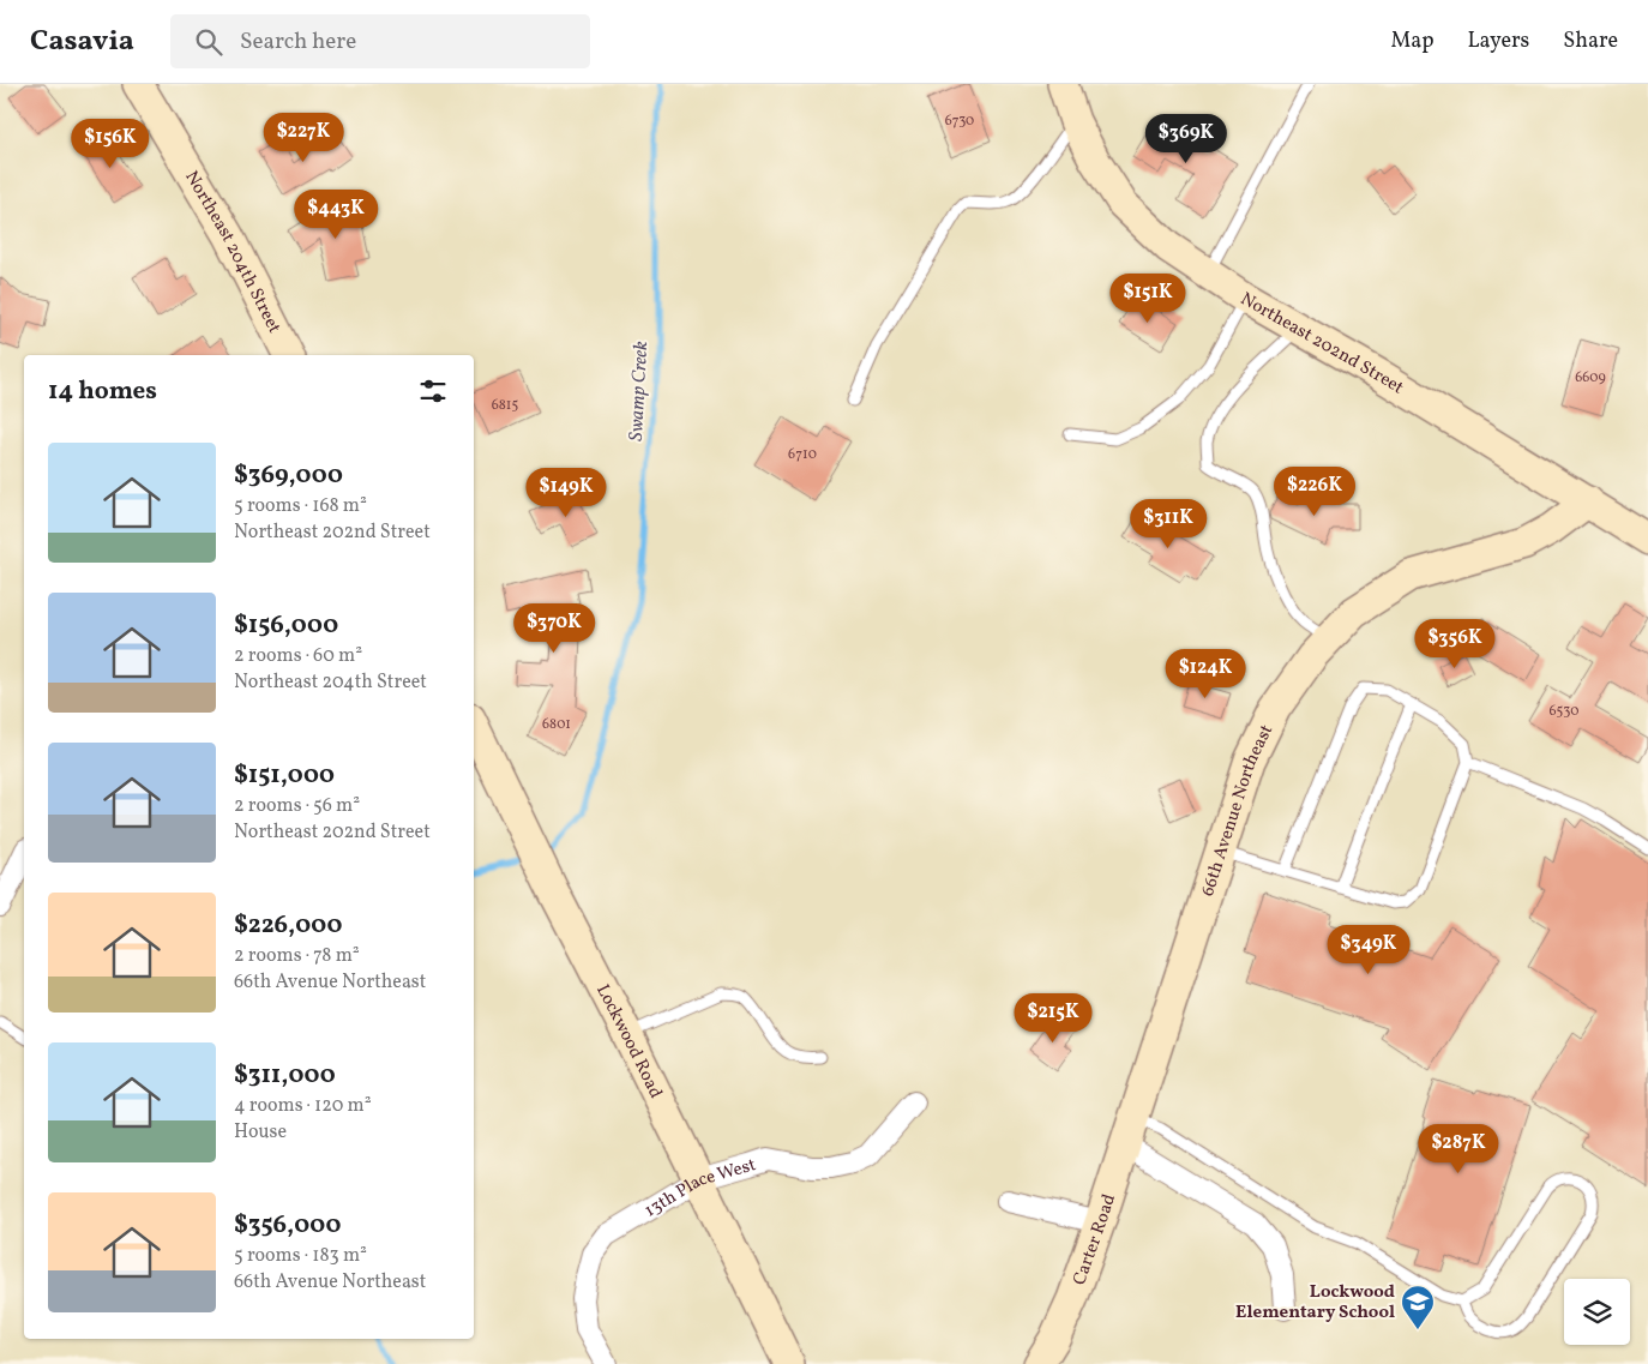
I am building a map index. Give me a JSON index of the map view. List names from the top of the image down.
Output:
{
  "streets": {
    "street": [
      "Northeast 204th Street",
      "Northeast 202nd Street",
      "66th Avenue Northeast",
      "Lockwood Road",
      "13th Place West",
      "Carter Road"
    ]
  },
  "crossings": [
    ["Northeast 202nd Street", "66th Avenue Northeast"],
    ["66th Avenue Northeast", "Carter Road"],
    ["Lockwood Road", "13th Place West"]
  ],
  "water": ["Swamp Creek"],
  "places": {
    "school or university": ["Lockwood Elementary School"]
  },
  "house_numbers": [
    "6730",
    "6609",
    "6815",
    "6710",
    "6530",
    "6801"
  ],
  "page": {
    "header": "Casavia",
    "search": "Search here",
    "nav": ["Map", "Layers", "Share"],
    "price": [
      "$227K",
      "$369K",
      "$156K",
      "$443K",
      "$151K",
      "$226K",
      "$149K",
      "$311K",
      "$370K",
      "$356K",
      "$124K",
      "$349K",
      "$215K",
      "$287K"
    ],
    "heading": "14 homes",
    "list": [
      {
        "name": "$369,000",
        "note": "5 rooms · 168 m² · Northeast 202nd Street"
      },
      {
        "name": "$156,000",
        "note": "2 rooms · 60 m² · Northeast 204th Street"
      },
      {
        "name": "$151,000",
        "note": "2 rooms · 56 m² · Northeast 202nd Street"
      },
      {
        "name": "$226,000",
        "note": "2 rooms · 78 m² · 66th Avenue Northeast"
      },
      {
        "name": "$311,000",
        "note": "4 rooms · 120 m² · House"
      },
      {
        "name": "$356,000",
        "note": "5 rooms · 183 m² · 66th Avenue Northeast"
      }
    ]
  }
}
